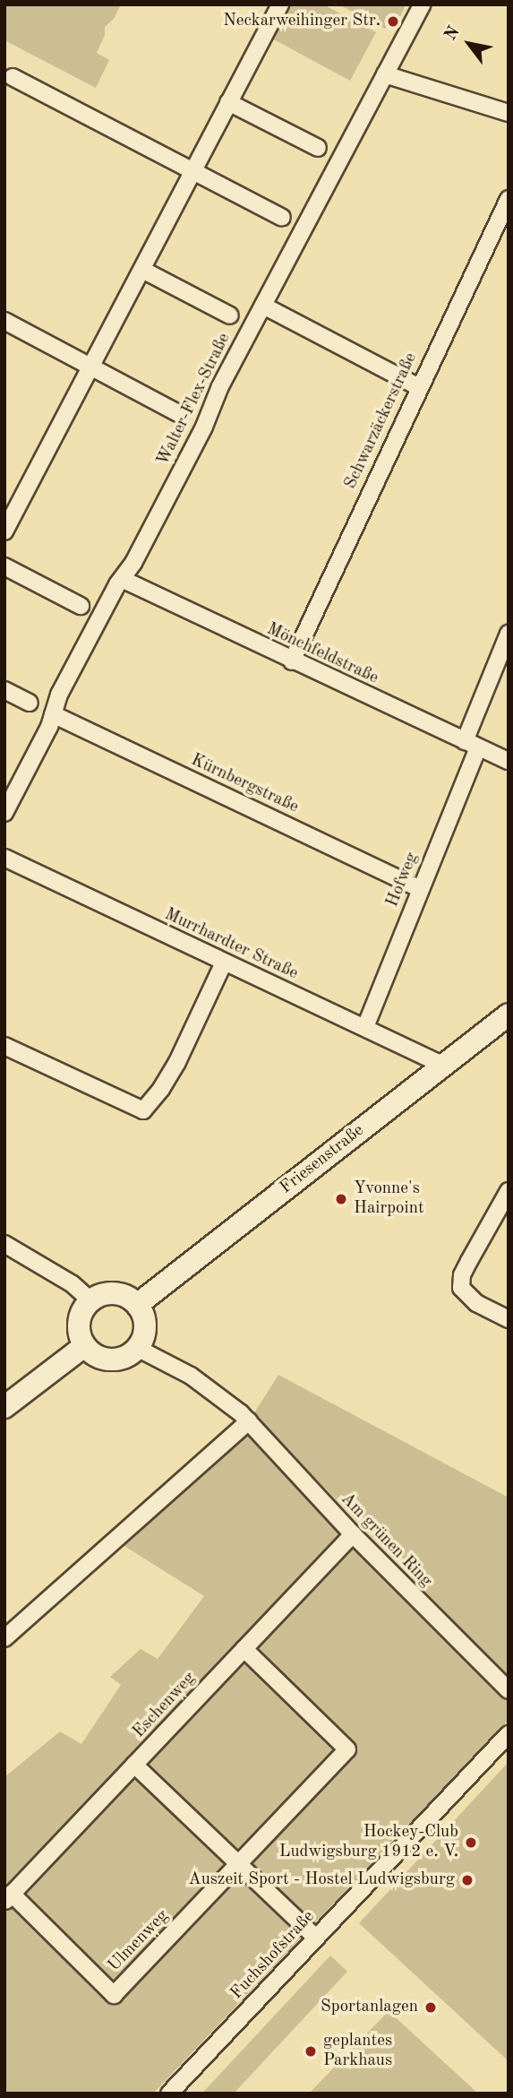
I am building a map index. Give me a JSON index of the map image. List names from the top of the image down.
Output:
{
  "streets": {
    "main road": ["Friesenstraße"],
    "street": [
      "Walter-Flex-Straße",
      "Schwarzäckerstraße",
      "Mönchfeldstraße",
      "Kürnbergstraße",
      "Hofweg",
      "Murrhardter Straße",
      "Am grünen Ring",
      "Eschenweg",
      "Ulmenweg",
      "Fuchshofstraße"
    ]
  },
  "crossings": [
    ["Walter-Flex-Straße", "Mönchfeldstraße"],
    ["Walter-Flex-Straße", "Kürnbergstraße"],
    ["Schwarzäckerstraße", "Mönchfeldstraße"],
    ["Mönchfeldstraße", "Hofweg"],
    ["Kürnbergstraße", "Hofweg"],
    ["Hofweg", "Murrhardter Straße"],
    ["Murrhardter Straße", "Friesenstraße"],
    ["Friesenstraße", "Am grünen Ring"],
    ["Am grünen Ring", "Eschenweg"],
    ["Eschenweg", "Ulmenweg"]
  ],
  "places": [
    "Neckarweihinger Str.",
    "Yvonne's Hairpoint",
    "Hockey-Club Ludwigsburg 1912 e. V.",
    "Auszeit Sport - Hostel Ludwigsburg",
    "Sportanlagen",
    "geplantes Parkhaus"
  ],
  "north": "top left"
}
